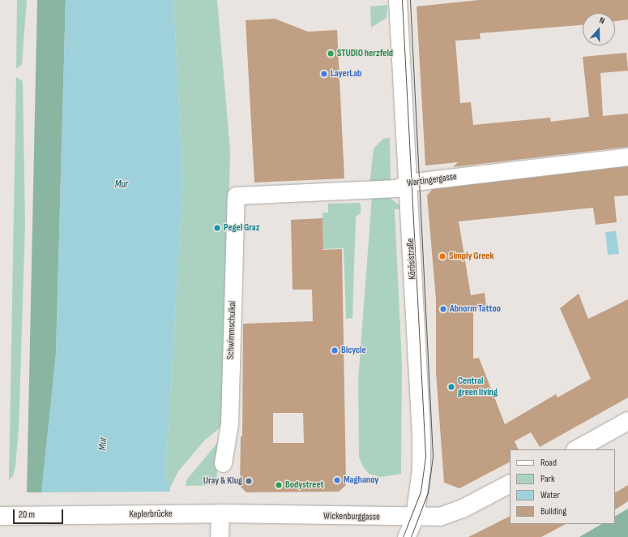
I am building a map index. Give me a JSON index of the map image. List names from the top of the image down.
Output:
{
  "streets": {
    "main road": ["Körösistraße", "Keplerbrücke", "Wickenburggasse"],
    "street": ["Wartingergasse", "Schwimmschulkai"]
  },
  "crossings": [
    ["Wartingergasse", "Körösistraße"],
    ["Wartingergasse", "Schwimmschulkai"],
    ["Körösistraße", "Wickenburggasse"],
    ["Keplerbrücke", "Wickenburggasse"]
  ],
  "water": ["Mur"],
  "places": [
    "STUDIO herzfeld",
    "LayerLab",
    "Pegel Graz",
    "Simply Greek",
    "Abnorm Tattoo",
    "Bicycle",
    "Central green living",
    "Maghanoy",
    "Uray & Klug",
    "Bodystreet"
  ],
  "legend": [
    "Road",
    "Park",
    "Water",
    "Building"
  ],
  "scale_bar": "20 m",
  "north": "top"
}
